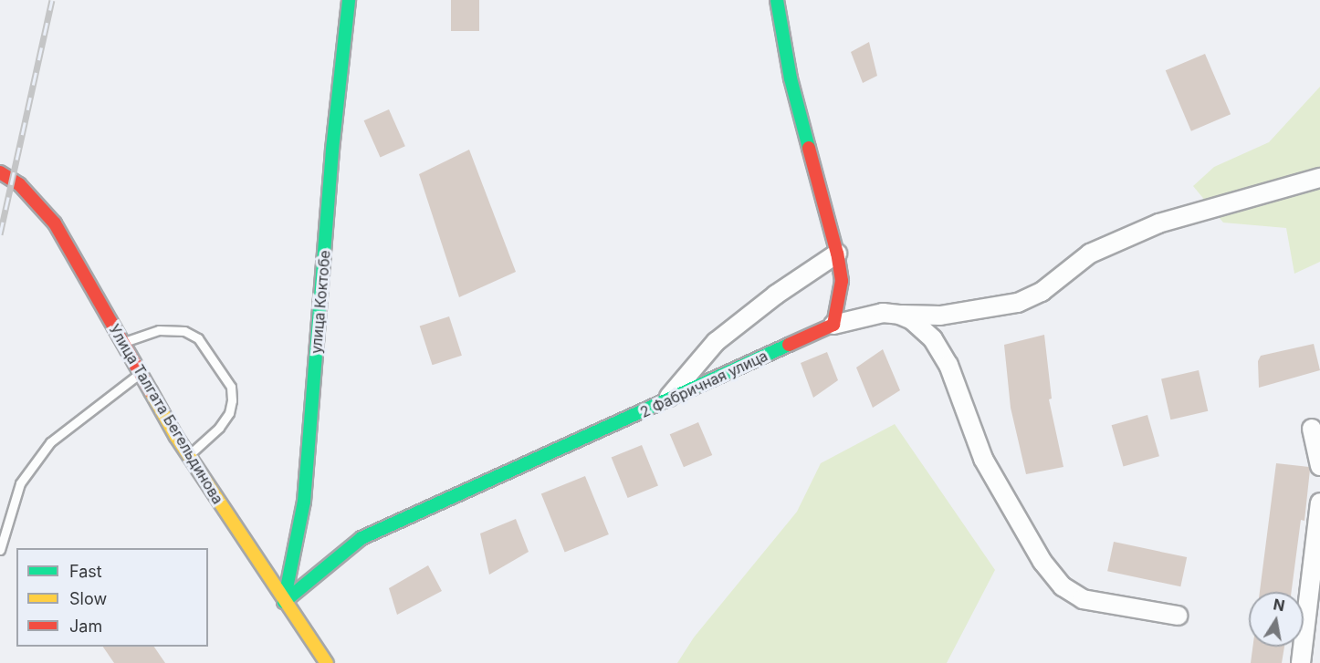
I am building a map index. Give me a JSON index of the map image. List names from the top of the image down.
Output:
{
  "streets": {
    "street": ["улица Коктобе", "2 Фабричная улица", "Улица Талгата Бегельдинова"]
  },
  "crossings": [
    ["улица Коктобе", "2 Фабричная улица"],
    ["улица Коктобе", "Улица Талгата Бегельдинова"],
    ["2 Фабричная улица", "Улица Талгата Бегельдинова"]
  ],
  "legend": ["Fast", "Slow", "Jam"],
  "north": "top"
}
